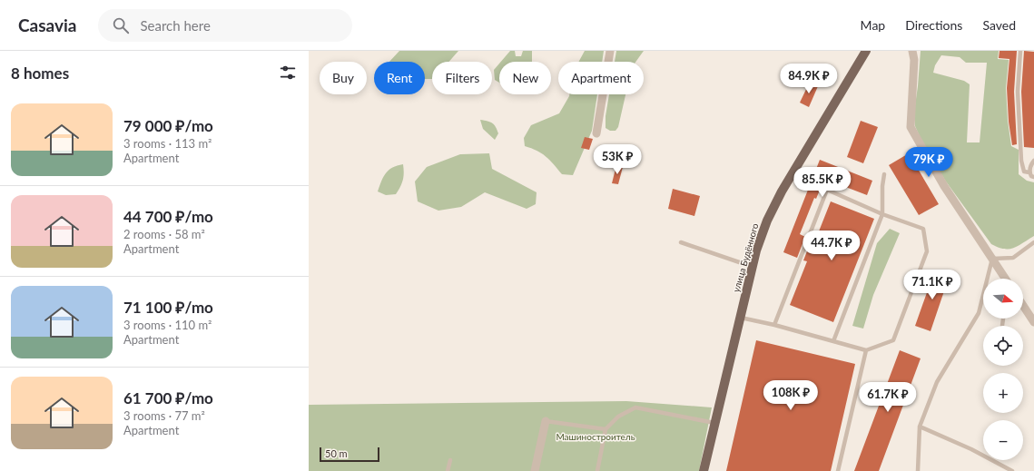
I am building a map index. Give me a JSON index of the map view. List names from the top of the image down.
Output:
{
  "streets": {
    "main road": ["улица Будённого"]
  },
  "parks": ["Машиностроитель"],
  "scale_bar": "50 m",
  "north": "right",
  "page": {
    "header": "Casavia",
    "search": "Search here",
    "nav": ["Map", "Directions", "Saved"],
    "heading": "8 homes",
    "chip": [
      "Buy",
      "Rent",
      "Filters",
      "New",
      "Apartment"
    ],
    "price": [
      "84.9K ₽",
      "53K ₽",
      "79K ₽",
      "85.5K ₽",
      "44.7K ₽",
      "71.1K ₽",
      "108K ₽",
      "61.7K ₽"
    ],
    "list": [
      {
        "name": "79 000 ₽/mo",
        "note": "3 rooms · 113 m² · Apartment"
      },
      {
        "name": "44 700 ₽/mo",
        "note": "2 rooms · 58 m² · Apartment"
      },
      {
        "name": "71 100 ₽/mo",
        "note": "3 rooms · 110 m² · Apartment"
      },
      {
        "name": "61 700 ₽/mo",
        "note": "3 rooms · 77 m² · Apartment"
      }
    ],
    "map_buttons": ["+", "−"],
    "scale": "50 m"
  }
}
